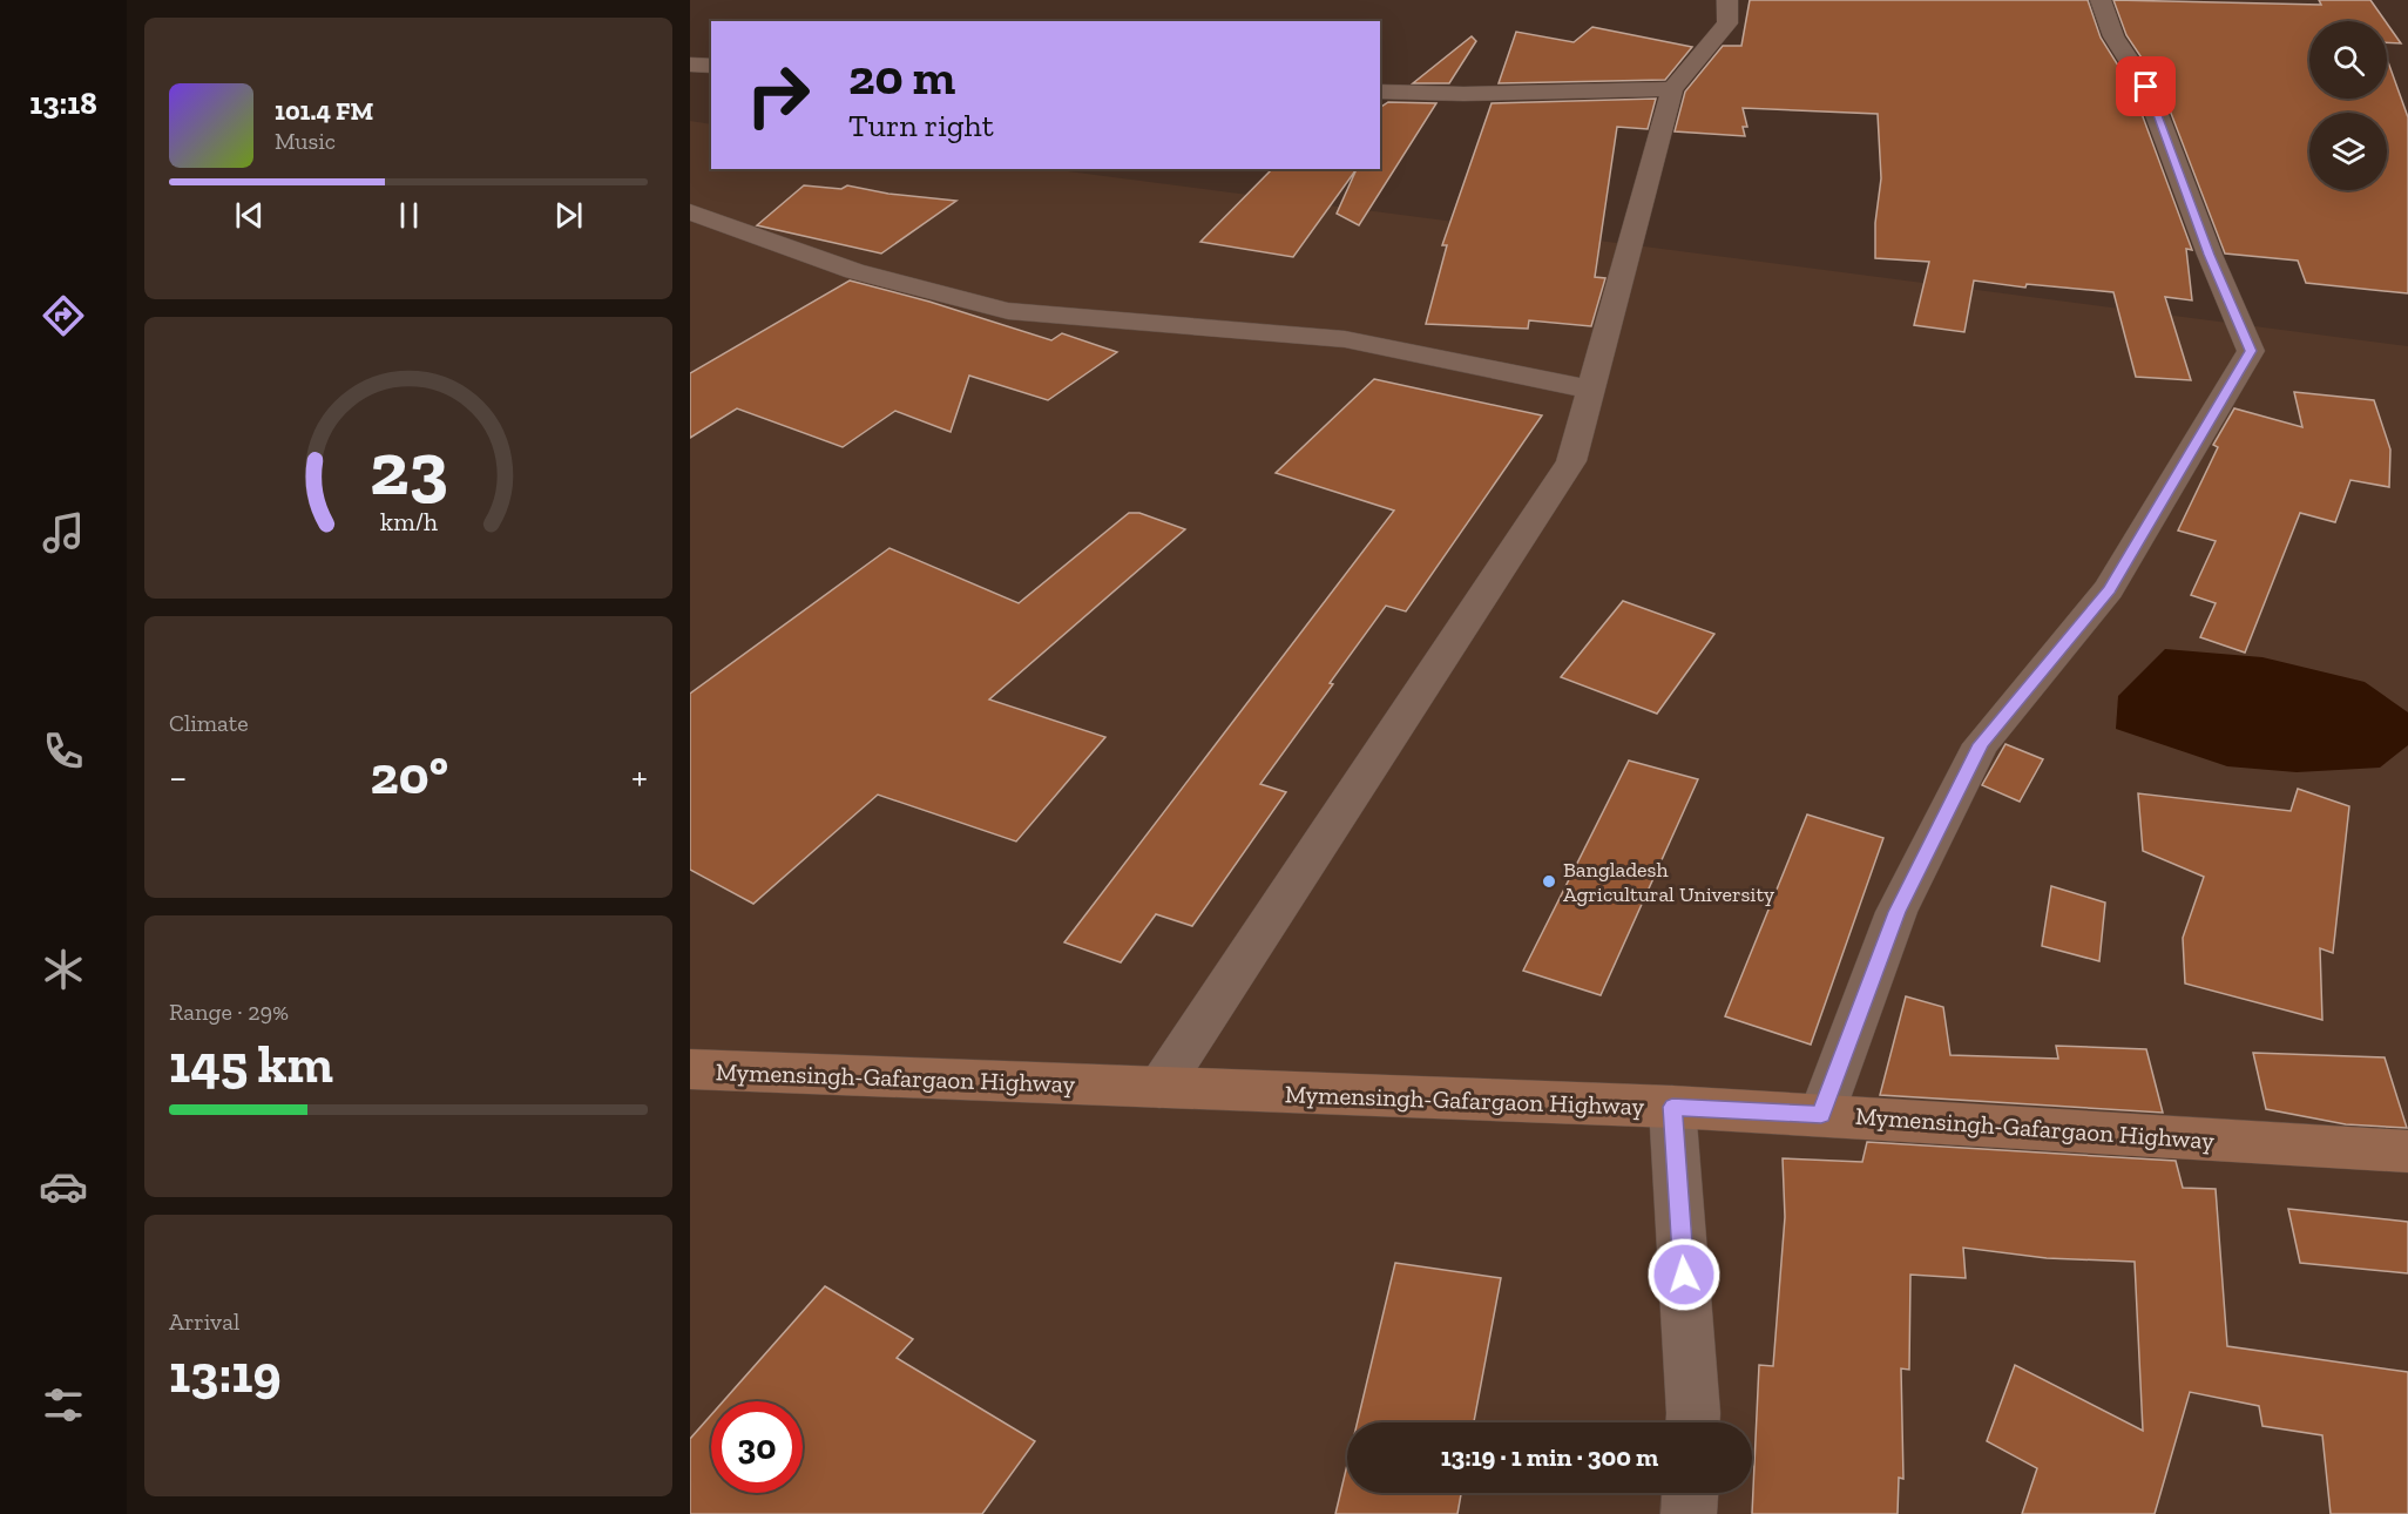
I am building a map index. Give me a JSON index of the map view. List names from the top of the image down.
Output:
{
  "streets": {
    "main road": ["Mymensingh-Gafargaon Highway"]
  },
  "places": ["Bangladesh Agricultural University"],
  "page": {
    "tabs": "13:18",
    "turn": ["20 m", "Turn right"],
    "song": ["101.4 FM", "Music"],
    "tile": [
      "Climate",
      ["Range · 29%", "145 km"],
      ["Arrival", "13:19"]
    ],
    "heat": ["−", "20°", "+"],
    "limit": "30",
    "trip": "13:19 · 1 min · 300 m",
    "gauge": ["23", "km/h"]
  }
}
